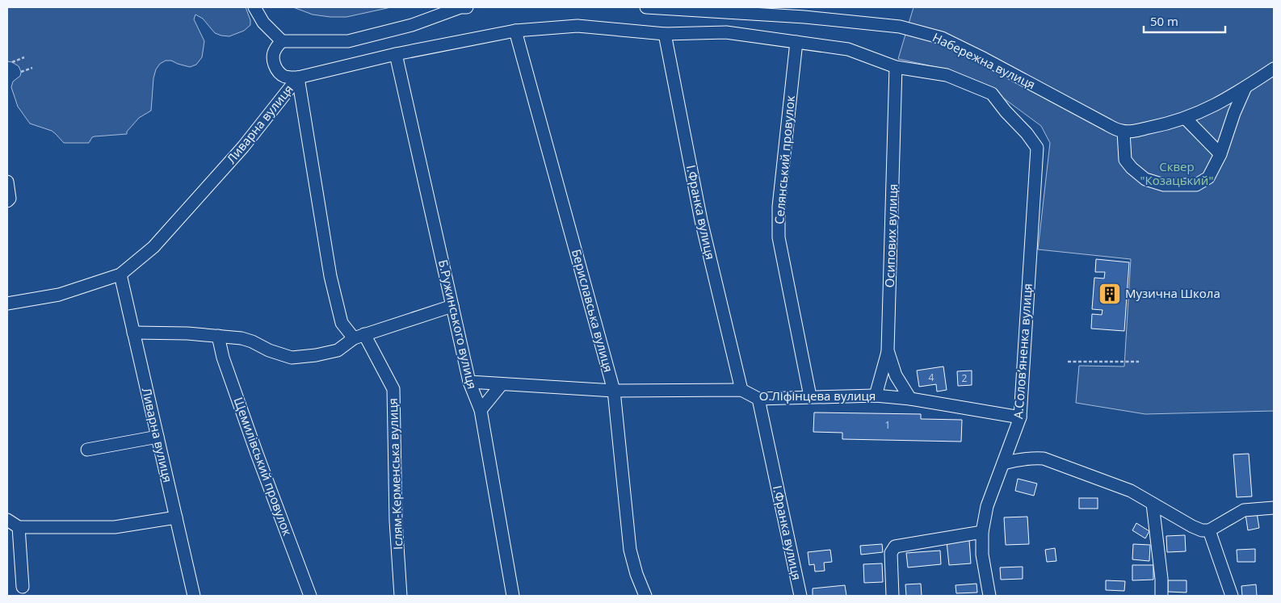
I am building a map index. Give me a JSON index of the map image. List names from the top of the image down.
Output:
{
  "streets": {
    "street": [
      "Набережна вулиця",
      "Ливарна вулиця",
      "Селянський провулок",
      "І.Франка вулиця",
      "Осипових вулиця",
      "Бериславська вулиця",
      "Б.Ружинського вулиця",
      "А.Солов’яненка вулиця",
      "О.Ліфінцева вулиця",
      "Щемилівський провулок",
      "Іслям-Керменська вулиця"
    ]
  },
  "crossings": [
    ["Ливарна вулиця", "Іслям-Керменська вулиця"],
    ["Селянський провулок", "О.Ліфінцева вулиця"],
    ["І.Франка вулиця", "О.Ліфінцева вулиця"],
    ["Осипових вулиця", "А.Солов’яненка вулиця"],
    ["Осипових вулиця", "О.Ліфінцева вулиця"],
    ["Бериславська вулиця", "О.Ліфінцева вулиця"],
    ["Б.Ружинського вулиця", "О.Ліфінцева вулиця"],
    ["А.Солов’яненка вулиця", "О.Ліфінцева вулиця"]
  ],
  "parks": ["Сквер \"Козацький\""],
  "places": {
    "building": ["Музична Школа"]
  },
  "house_numbers": ["4", "2", "1"],
  "scale_bar": "50 m"
}
